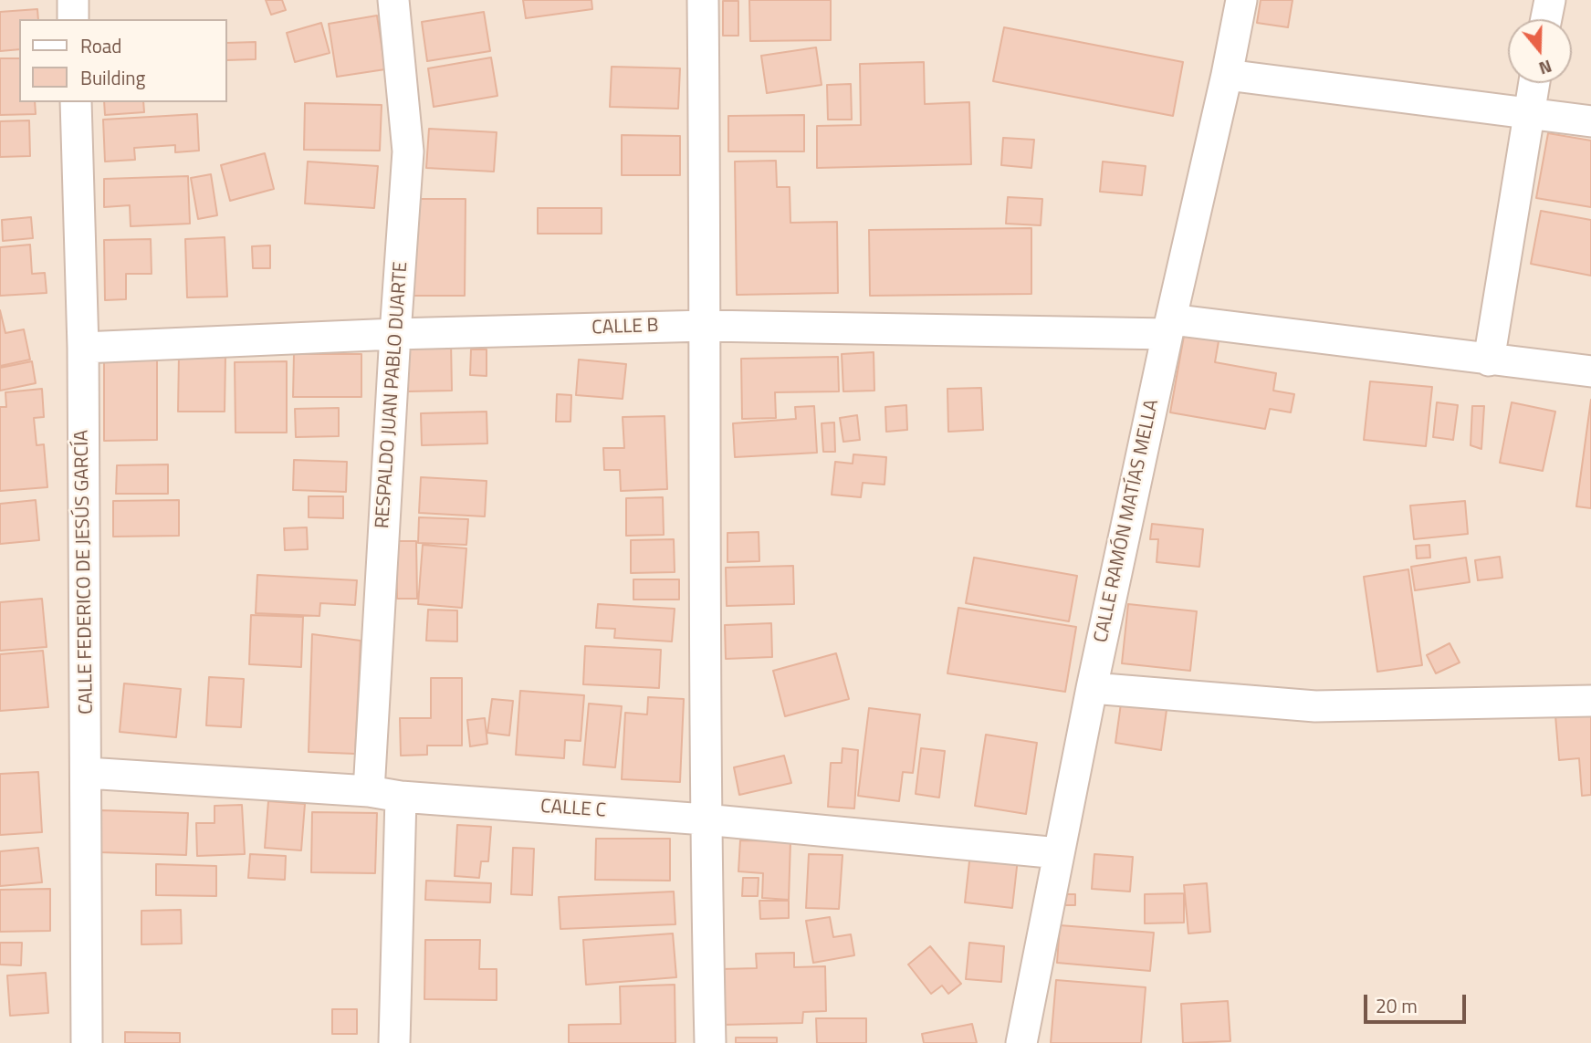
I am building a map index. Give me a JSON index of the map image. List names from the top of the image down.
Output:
{
  "streets": {
    "street": [
      "CALLE B",
      "RESPALDO JUAN PABLO DUARTE",
      "CALLE RAMÓN MATÍAS MELLA",
      "CALLE FEDERICO DE JESÚS GARCÍA",
      "CALLE C"
    ]
  },
  "crossings": [
    ["CALLE B", "RESPALDO JUAN PABLO DUARTE"],
    ["CALLE B", "CALLE RAMÓN MATÍAS MELLA"],
    ["CALLE B", "CALLE FEDERICO DE JESÚS GARCÍA"],
    ["RESPALDO JUAN PABLO DUARTE", "CALLE C"],
    ["CALLE RAMÓN MATÍAS MELLA", "CALLE C"],
    ["CALLE FEDERICO DE JESÚS GARCÍA", "CALLE C"]
  ],
  "legend": ["Road", "Building"],
  "scale_bar": "20 m",
  "north": "bottom"
}
